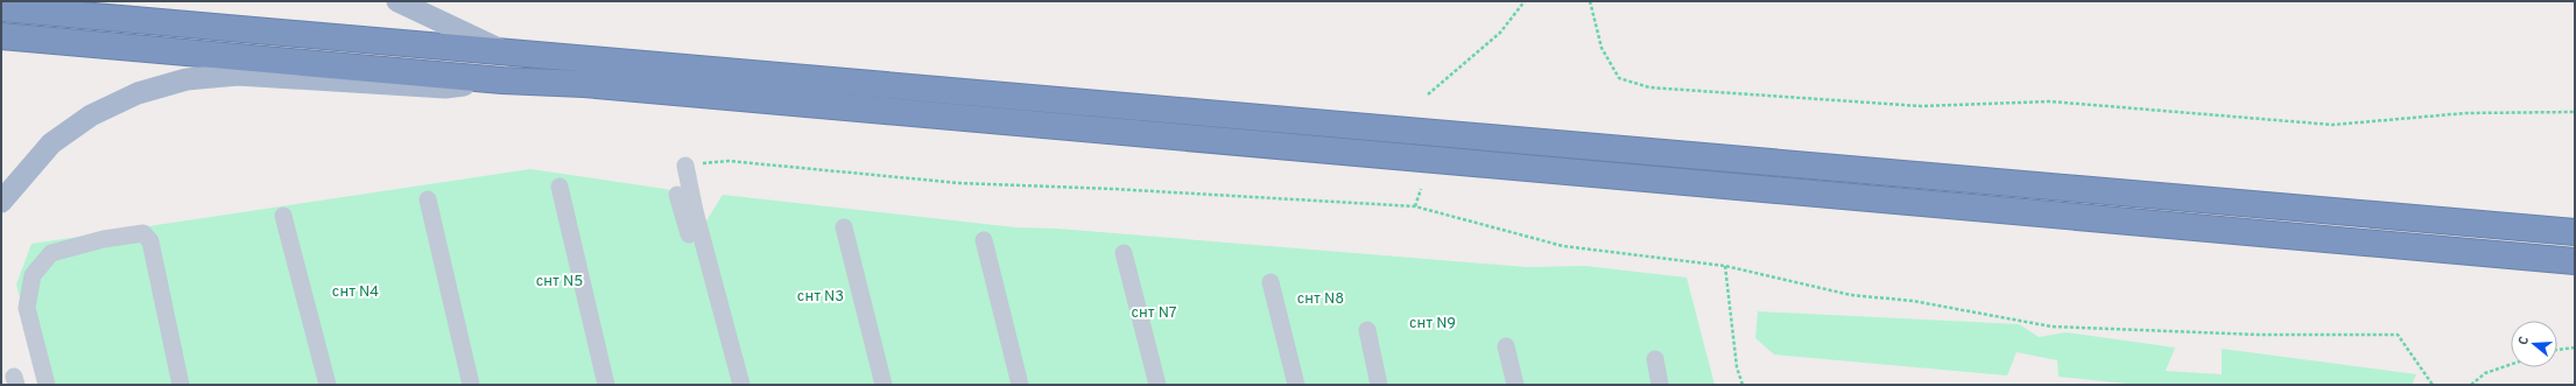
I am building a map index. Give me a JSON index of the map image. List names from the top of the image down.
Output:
{
  "parks": [
    "снт N5",
    "снт N4",
    "снт N3",
    "снт N8",
    "снт N7",
    "снт N9"
  ],
  "north": "left"
}
